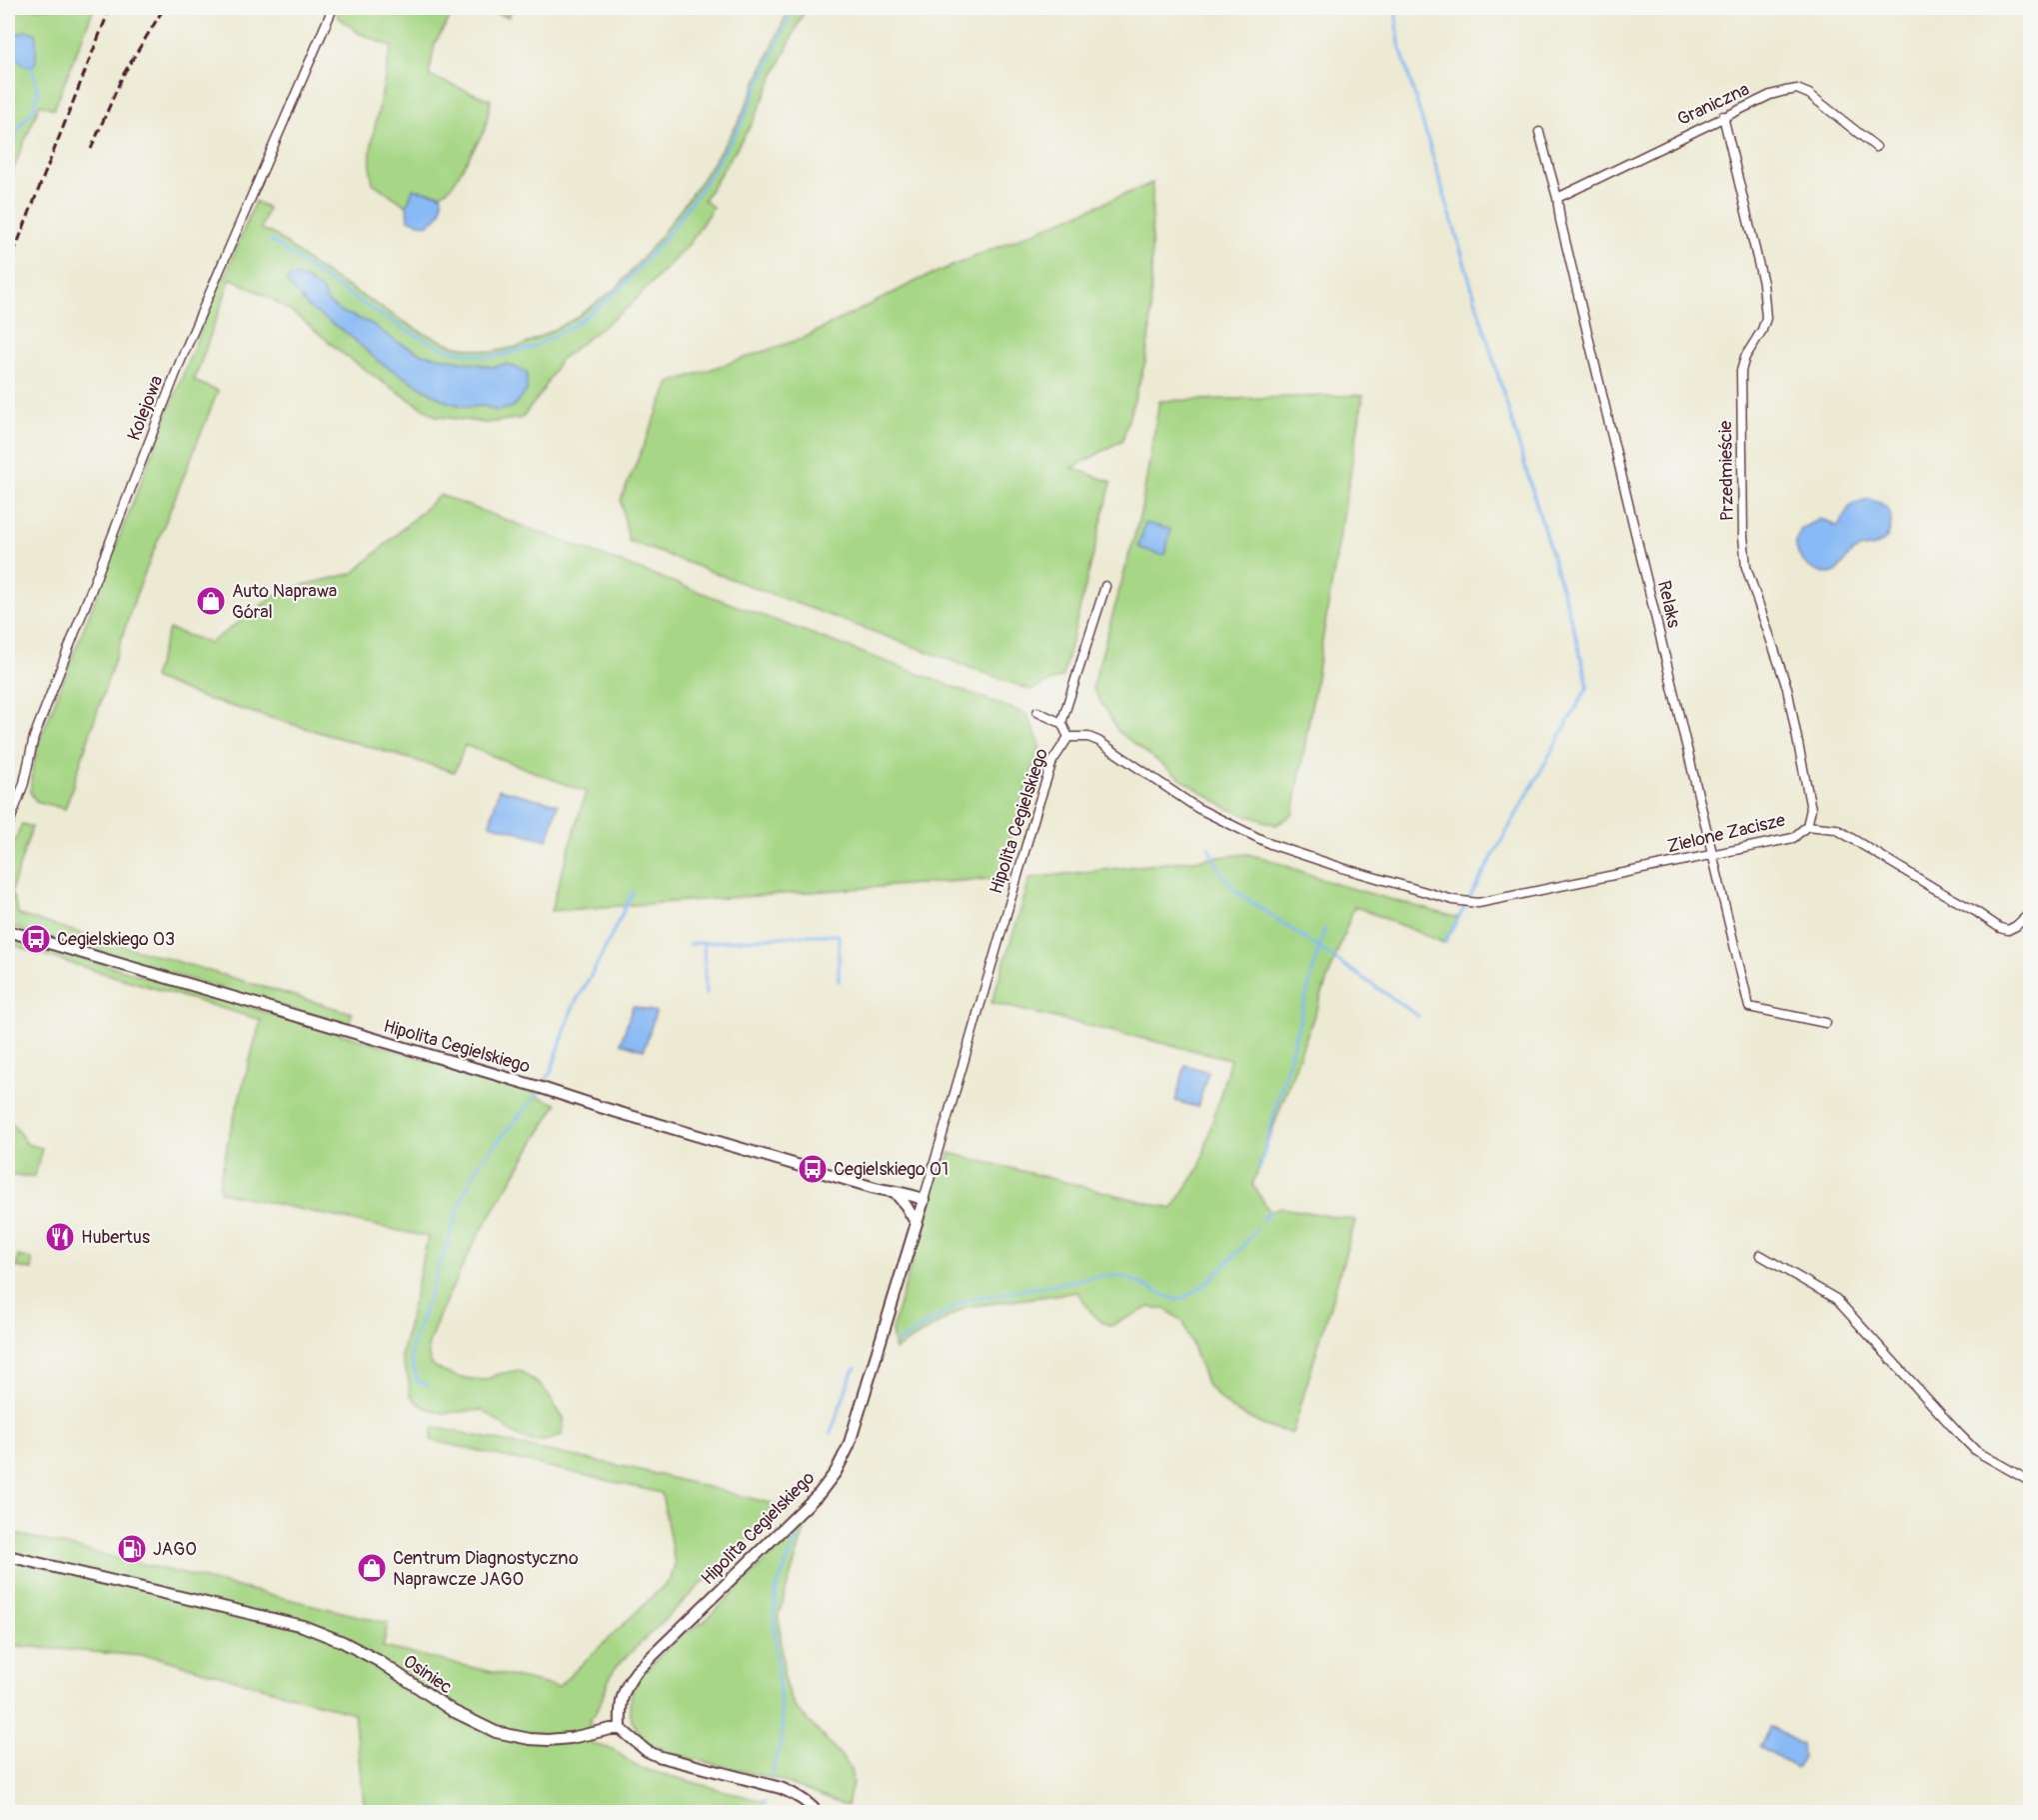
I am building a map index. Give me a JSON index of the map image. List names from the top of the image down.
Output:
{
  "streets": {
    "street": [
      "Graniczna",
      "Kolejowa",
      "Przedmieście",
      "Relaks",
      "Hipolita Cegielskiego",
      "Zielone Zacisze",
      "Osiniec"
    ]
  },
  "crossings": [
    ["Graniczna", "Przedmieście"],
    ["Graniczna", "Relaks"],
    ["Przedmieście", "Zielone Zacisze"],
    ["Relaks", "Zielone Zacisze"],
    ["Hipolita Cegielskiego", "Zielone Zacisze"],
    ["Hipolita Cegielskiego", "Osiniec"]
  ],
  "places": {
    "shop": ["Auto Naprawa Góral", "Centrum Diagnostyczno Naprawcze JAGO"],
    "bus stop": ["Cegielskiego 03", "Cegielskiego 01"],
    "restaurant": ["Hubertus"],
    "fuel station": ["JAGO"]
  }
}
